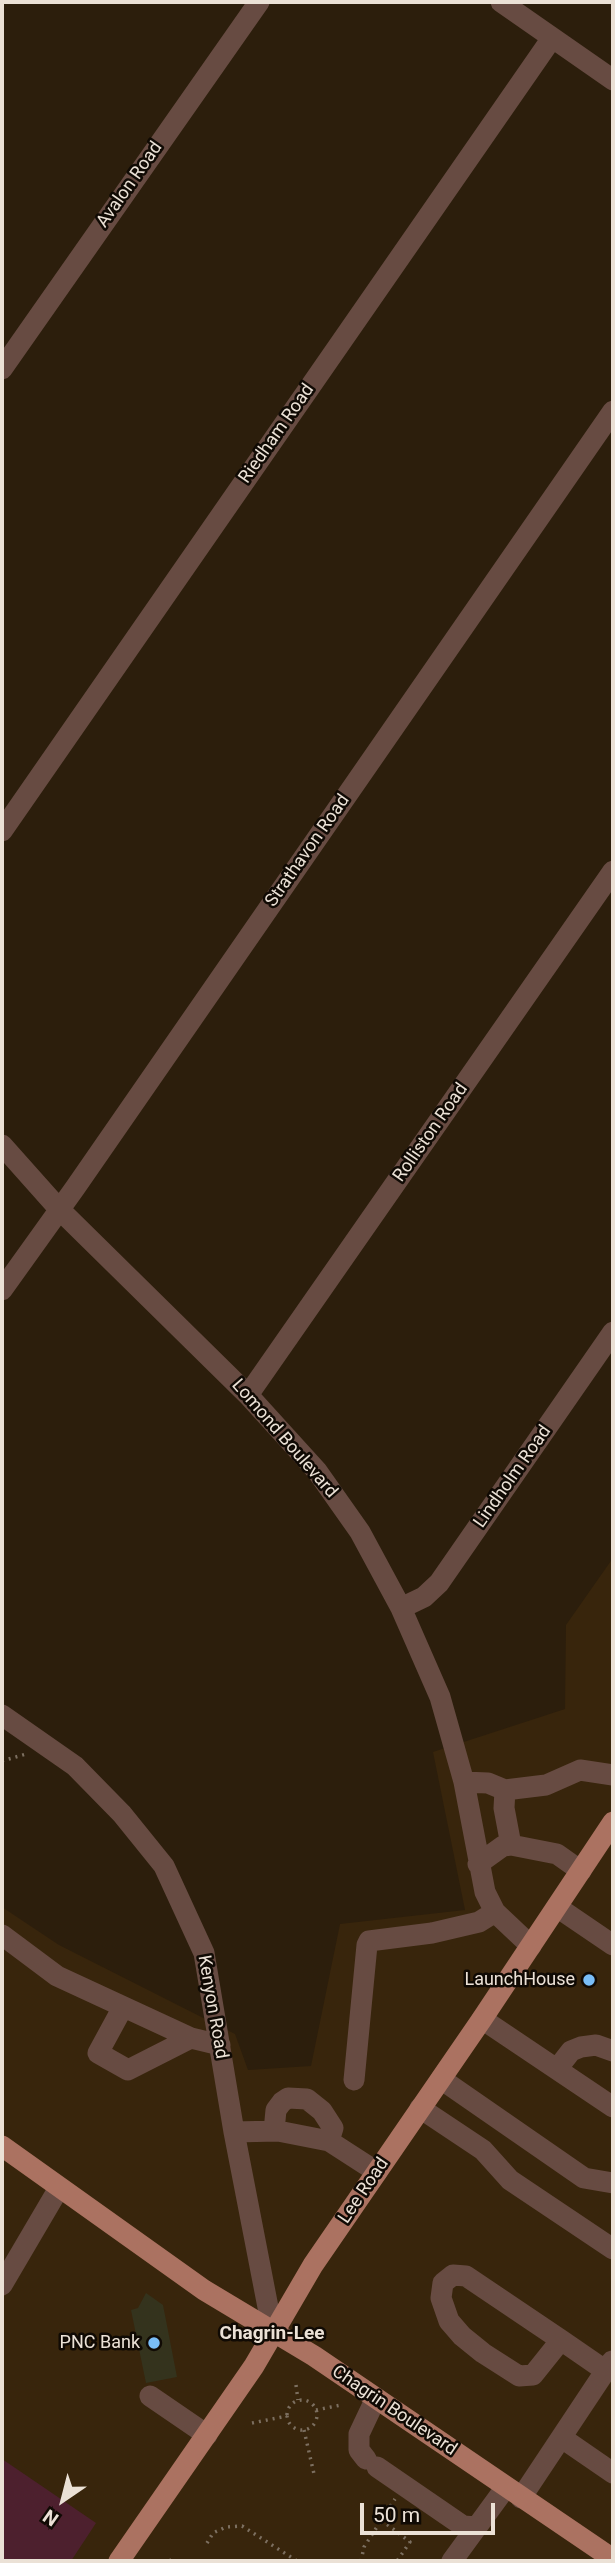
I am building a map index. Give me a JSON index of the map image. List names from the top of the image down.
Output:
{
  "streets": {
    "main road": ["Lee Road", "Chagrin Boulevard"],
    "street": [
      "Avalon Road",
      "Riedham Road",
      "Strathavon Road",
      "Rolliston Road",
      "Lomond Boulevard",
      "Lindholm Road",
      "Kenyon Road"
    ]
  },
  "crossings": [
    ["Strathavon Road", "Lomond Boulevard"],
    ["Rolliston Road", "Lomond Boulevard"],
    ["Lomond Boulevard", "Lindholm Road"],
    ["Lomond Boulevard", "Lee Road"],
    ["Kenyon Road", "Lee Road"],
    ["Kenyon Road", "Chagrin Boulevard"],
    ["Lee Road", "Chagrin Boulevard"]
  ],
  "districts": ["Chagrin-Lee"],
  "places": ["LaunchHouse", "PNC Bank"],
  "scale_bar": "50 m",
  "north": "bottom left"
}
